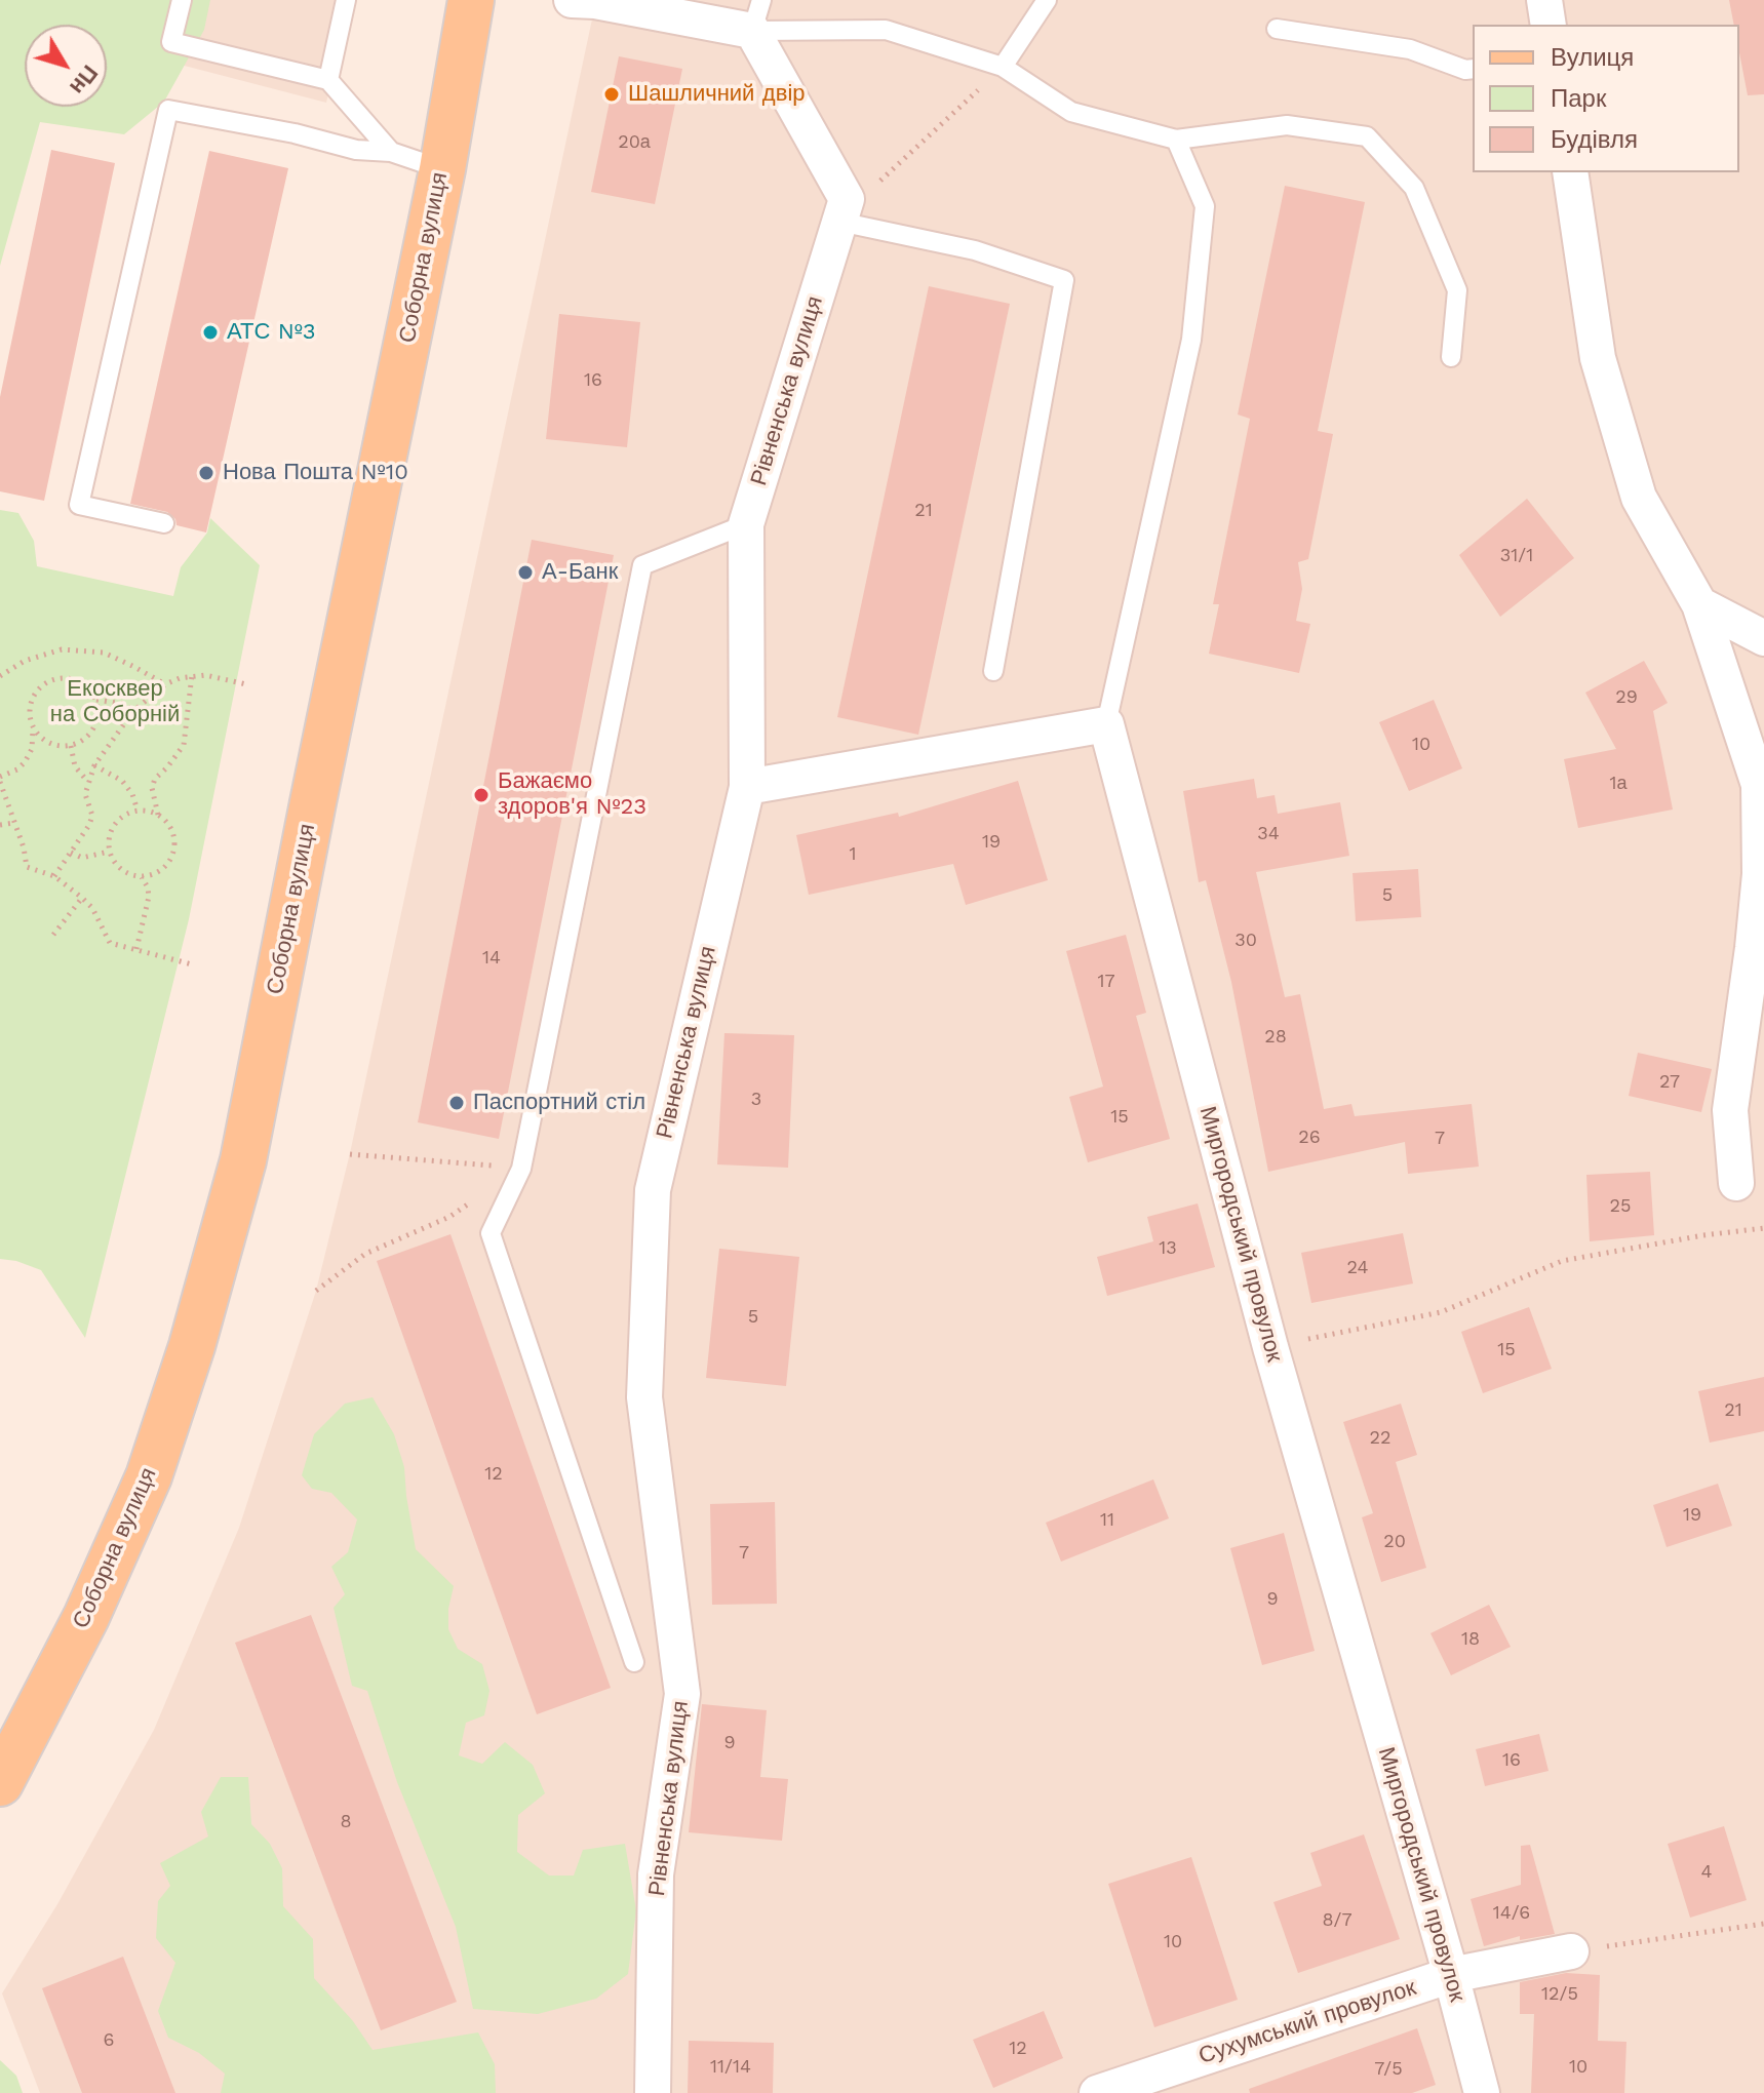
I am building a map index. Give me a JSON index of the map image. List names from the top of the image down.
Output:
{
  "streets": {
    "main road": ["Соборна вулиця"],
    "street": ["Рівненська вулиця", "Миргородський провулок", "Сухумський провулок"]
  },
  "crossings": [
    ["Миргородський провулок", "Сухумський провулок"]
  ],
  "parks": ["Екосквер на Соборній"],
  "places": [
    "Шашличний двір",
    "АТС №3",
    "Нова Пошта №10",
    "А-Банк",
    "Бажаємо здоров'я №23",
    "Паспортний стіл"
  ],
  "house_numbers": [
    "20а",
    "16",
    "21",
    "31/1",
    "29",
    "10",
    "1а",
    "34",
    "19",
    "1",
    "5",
    "30",
    "14",
    "17",
    "28",
    "27",
    "3",
    "15",
    "26",
    "7",
    "25",
    "13",
    "24",
    "5",
    "15",
    "21",
    "22",
    "12",
    "19",
    "11",
    "20",
    "7",
    "9",
    "18",
    "9",
    "16",
    "8",
    "4",
    "14/6",
    "8/7",
    "10",
    "12/5",
    "6",
    "12",
    "11/14",
    "10",
    "7/5"
  ],
  "legend": ["Вулиця", "Парк", "Будівля"],
  "north": "bottom right"
}
